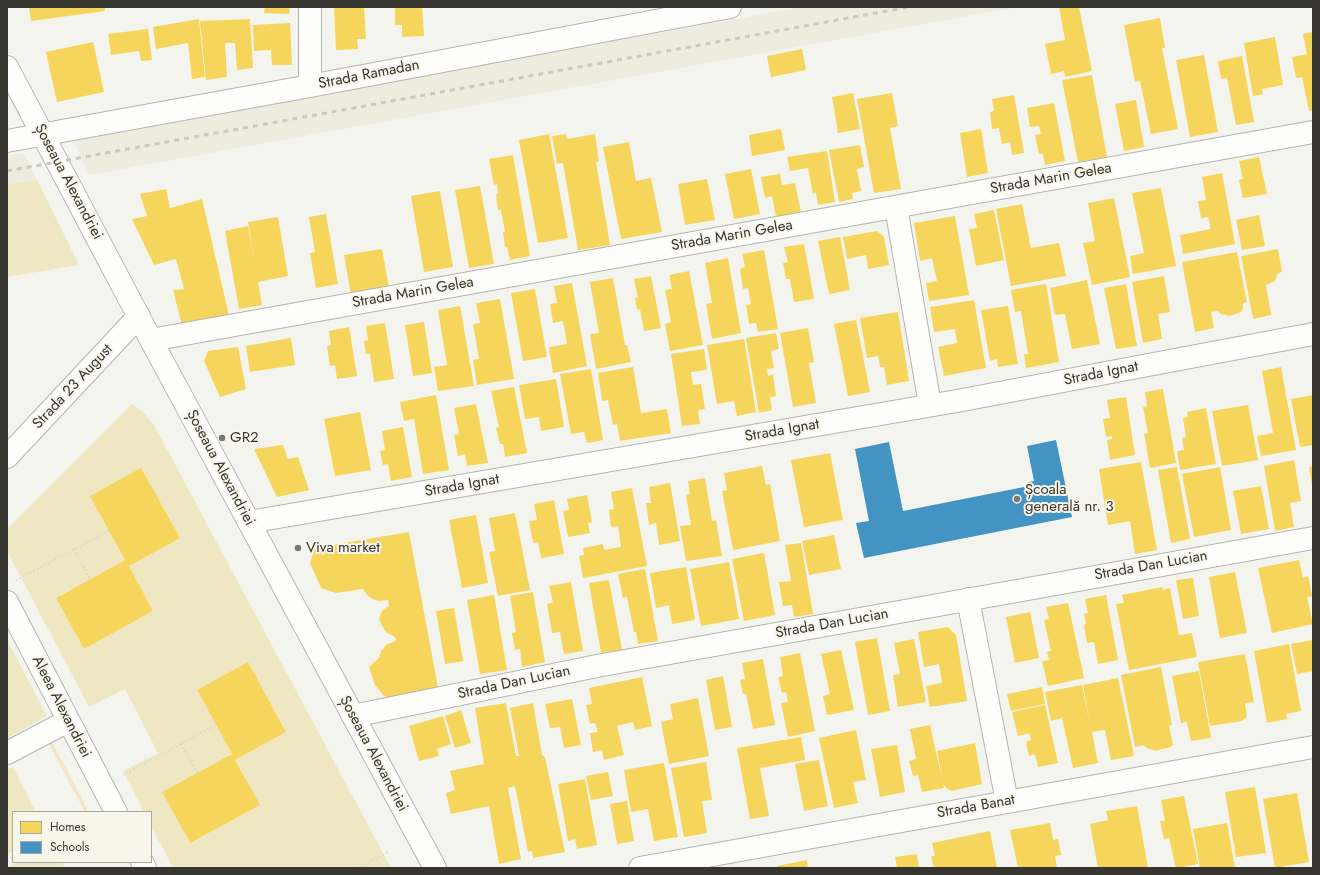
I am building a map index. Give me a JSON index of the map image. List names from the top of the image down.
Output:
{
  "streets": {
    "street": [
      "Strada Ramadan",
      "Strada Marin Gelea",
      "Șoseaua Alexandriei",
      "Strada Ignat",
      "Strada 23 August",
      "Strada Dan Lucian",
      "Aleea Alexandriei",
      "Strada Banat"
    ]
  },
  "crossings": [
    ["Strada Ramadan", "Șoseaua Alexandriei"],
    ["Strada Marin Gelea", "Șoseaua Alexandriei"],
    ["Șoseaua Alexandriei", "Strada Ignat"],
    ["Șoseaua Alexandriei", "Strada 23 August"],
    ["Șoseaua Alexandriei", "Strada Dan Lucian"]
  ],
  "places": ["GR2", "Școala generală nr. 3", "Viva market"],
  "legend": ["Homes", "Schools"]
}
